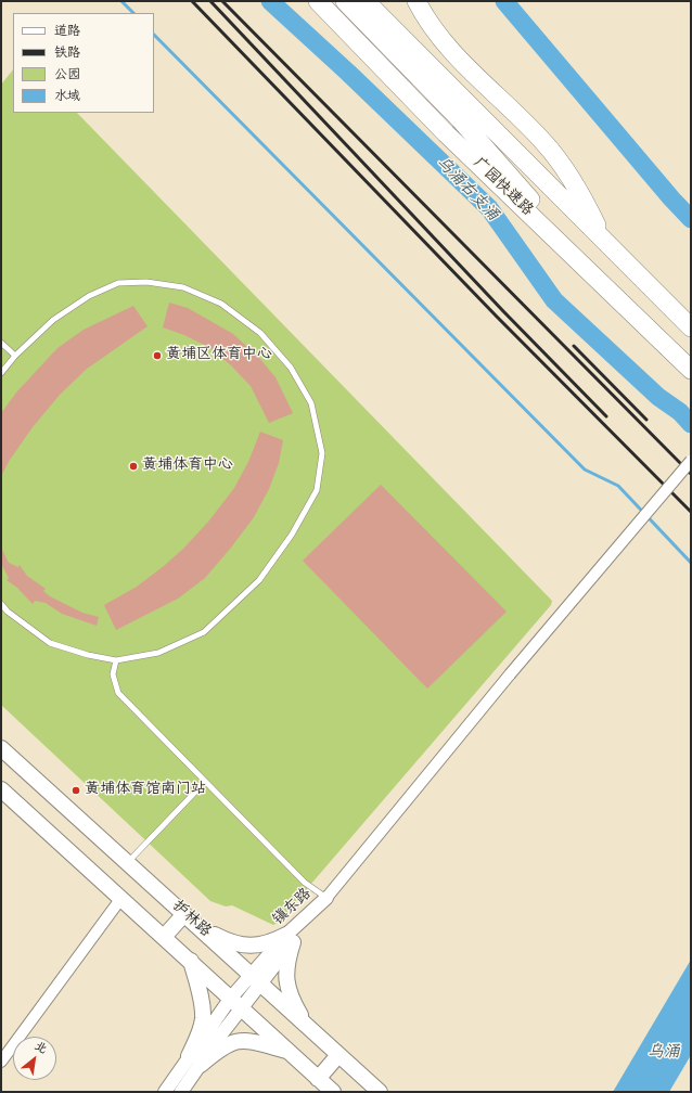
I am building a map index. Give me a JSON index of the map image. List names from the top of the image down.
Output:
{
  "streets": {
    "highway": ["广园快速路"],
    "main road": ["护林路"],
    "street": ["镇东路"]
  },
  "crossings": [
    ["镇东路", "护林路"]
  ],
  "water": ["乌涌右支涌", "乌涌"],
  "places": ["黄埔区体育中心", "黄埔体育中心", "黄埔体育馆南门站"],
  "legend": [
    "道路",
    "铁路",
    "公园",
    "水域"
  ],
  "north": "top right"
}
